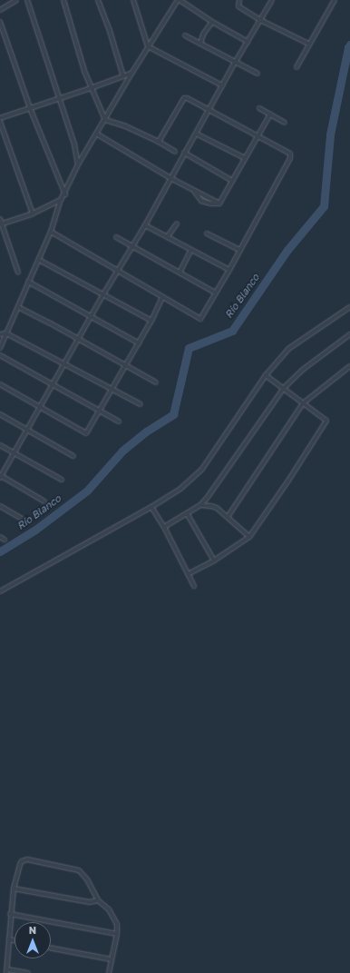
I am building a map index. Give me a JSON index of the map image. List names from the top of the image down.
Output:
{
  "water": ["Río Blanco"],
  "north": "top"
}
